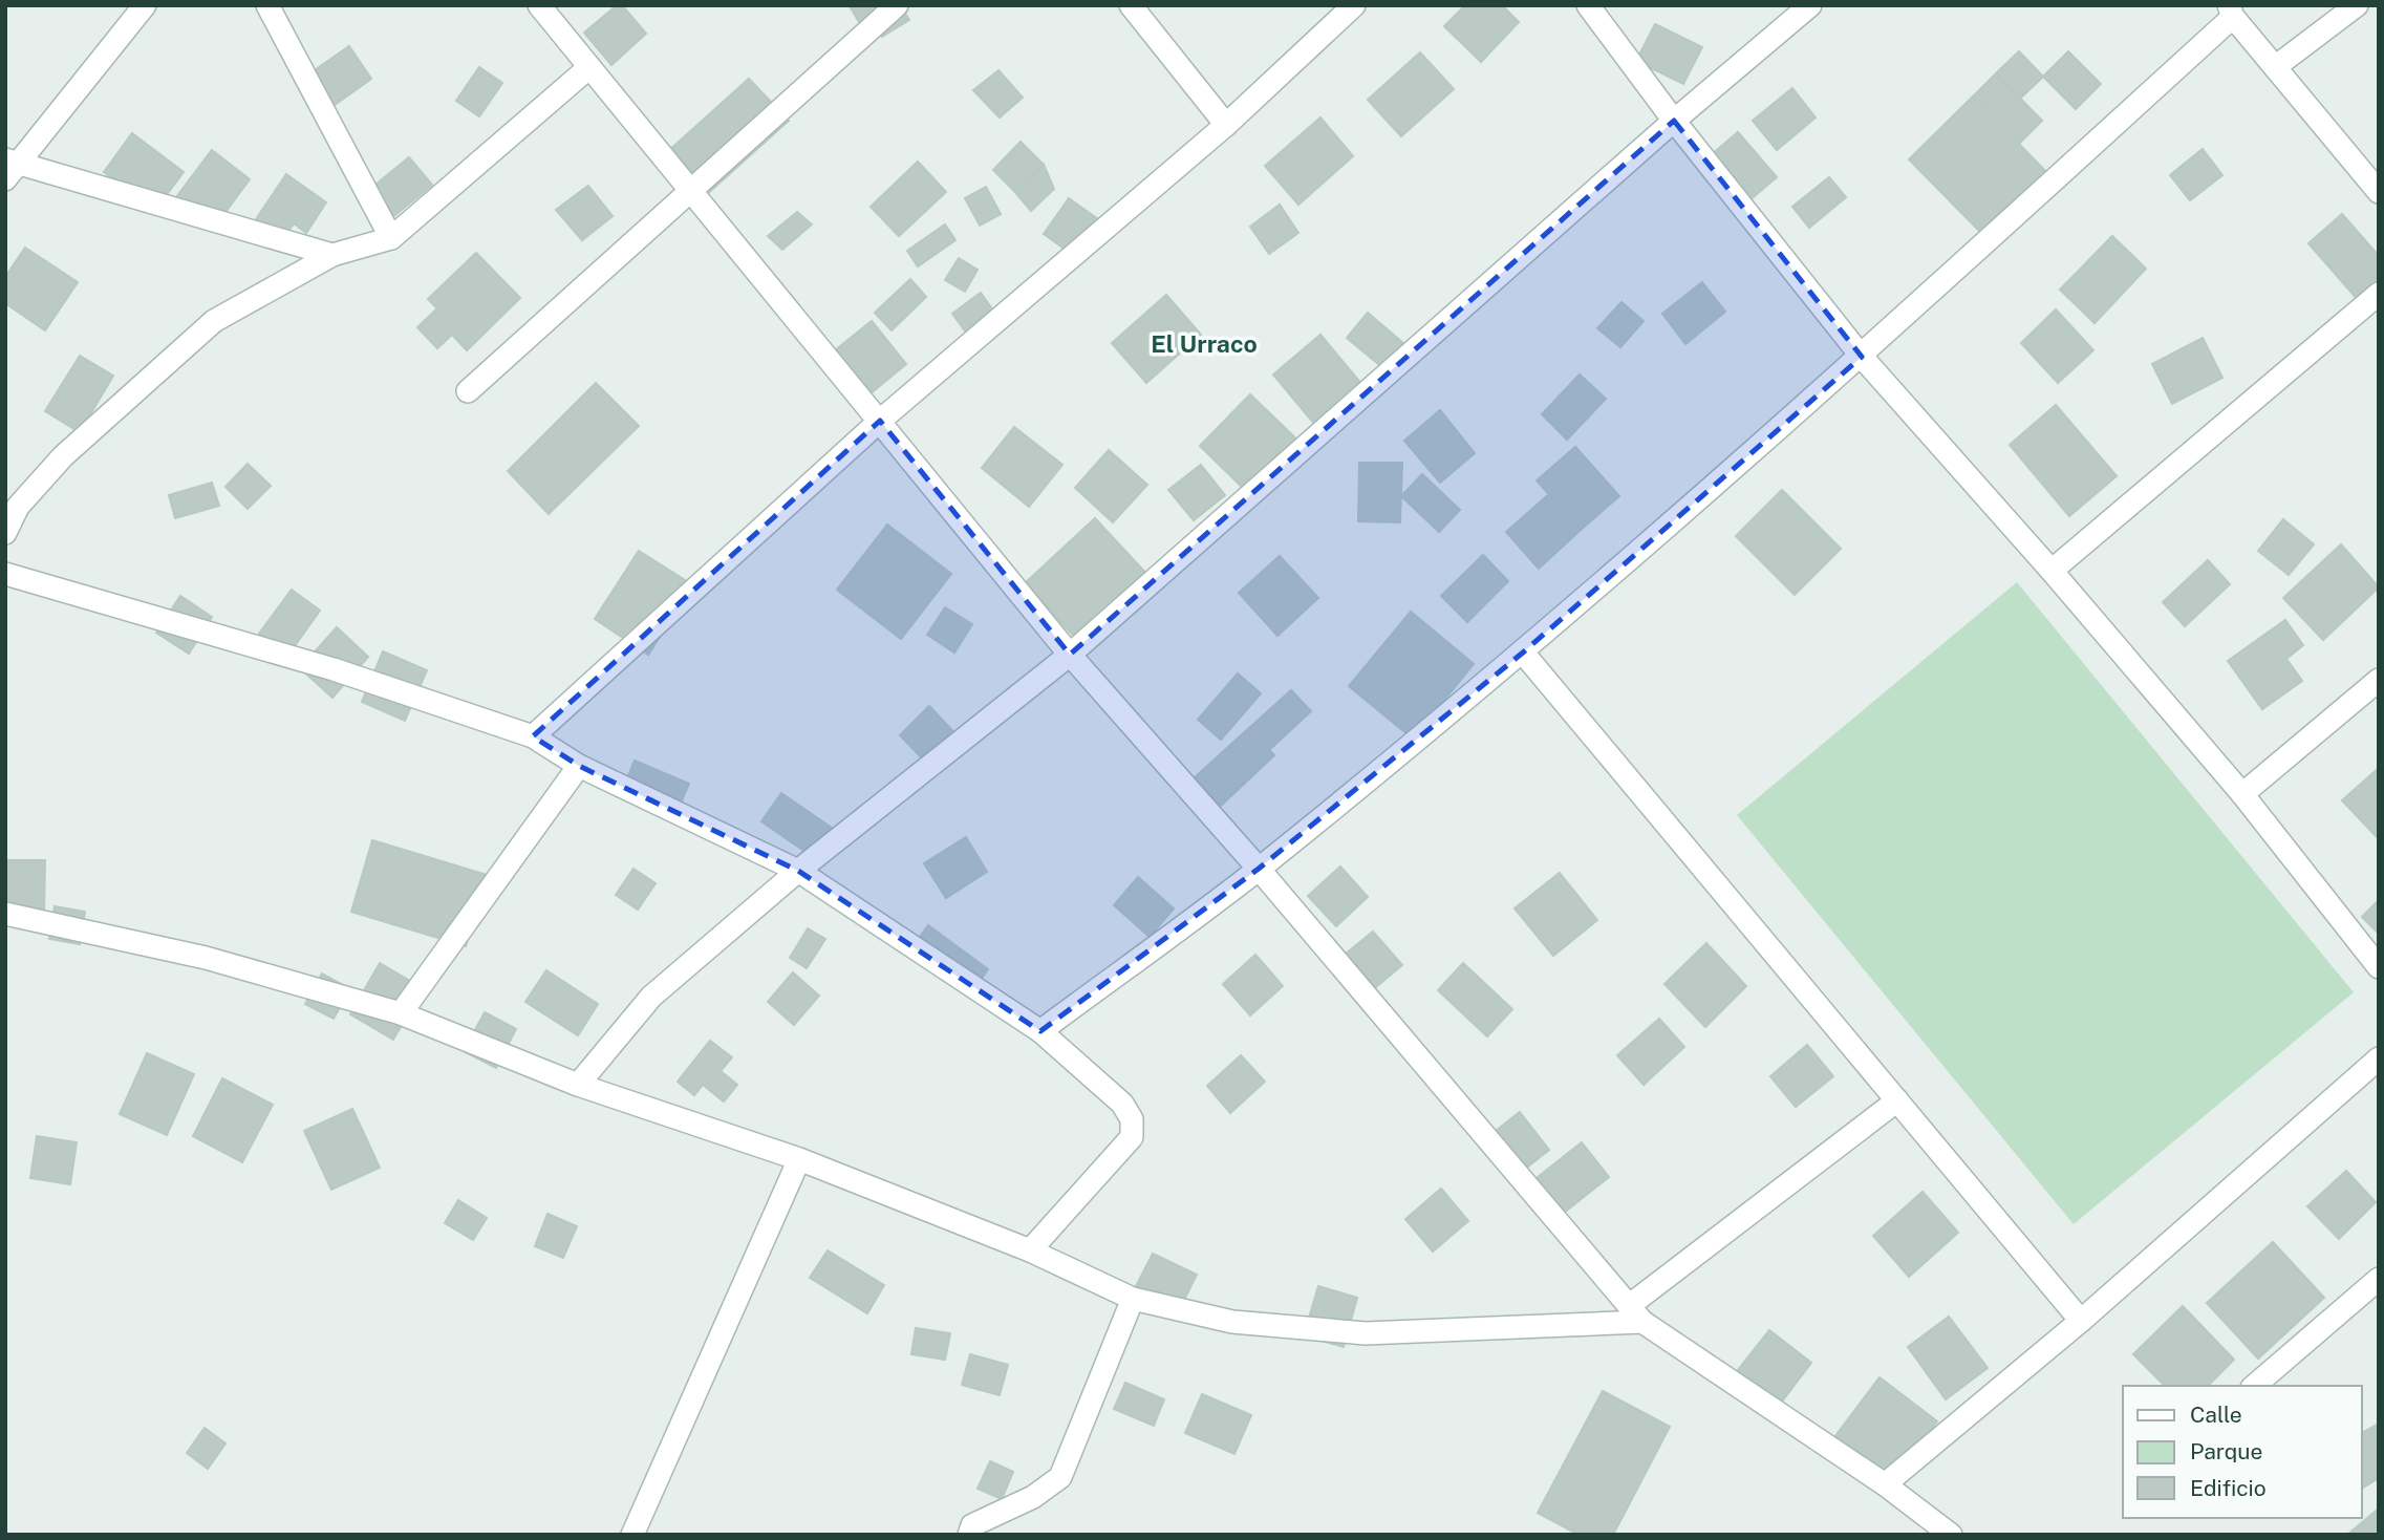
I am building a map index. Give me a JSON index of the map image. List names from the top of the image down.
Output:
{
  "districts": ["El Urraco"],
  "legend": ["Calle", "Parque", "Edificio"]
}
